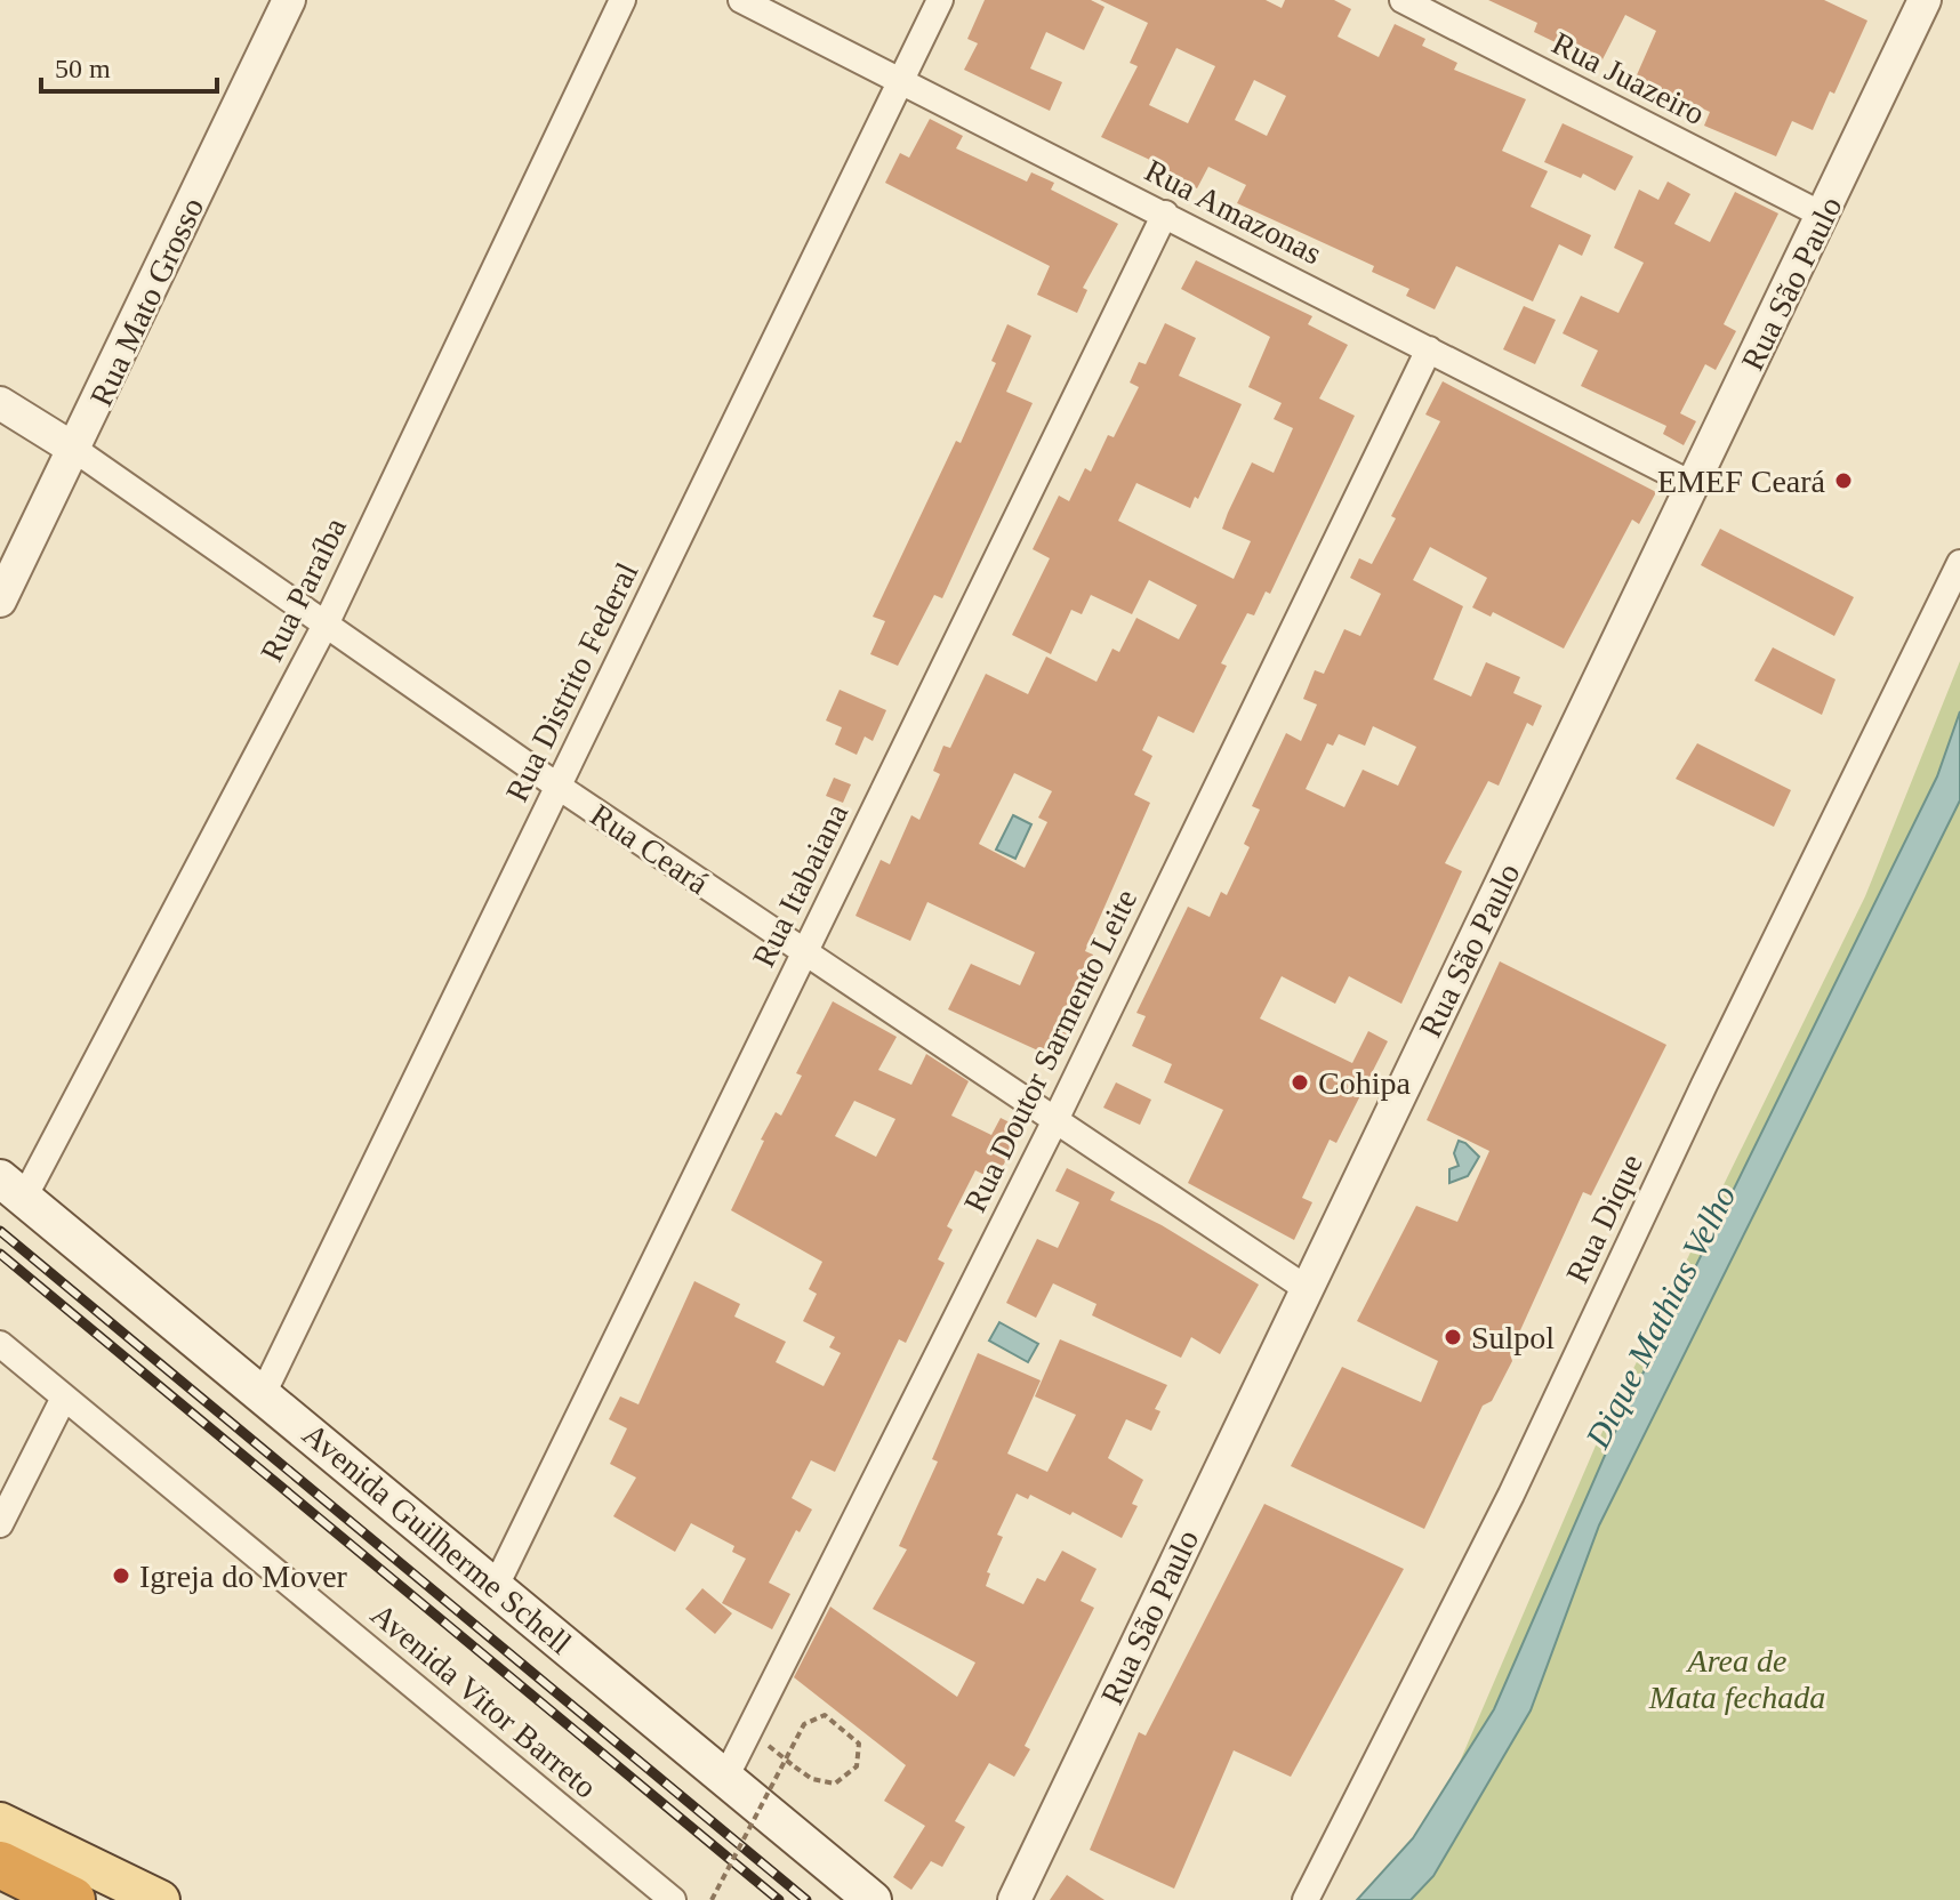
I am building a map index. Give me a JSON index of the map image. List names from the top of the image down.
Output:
{
  "streets": {
    "main road": ["Avenida Guilherme Schell"],
    "street": [
      "Rua Juazeiro",
      "Rua Amazonas",
      "Rua São Paulo",
      "Rua Mato Grosso",
      "Rua Paraíba",
      "Rua Distrito Federal",
      "Rua Ceará",
      "Rua Itabaiana",
      "Rua Doutor Sarmento Leite",
      "Rua Dique",
      "Avenida Vitor Barreto"
    ]
  },
  "crossings": [
    ["Rua Juazeiro", "Rua São Paulo"],
    ["Rua Amazonas", "Rua São Paulo"],
    ["Rua Amazonas", "Rua Distrito Federal"],
    ["Rua Amazonas", "Rua Itabaiana"],
    ["Rua Amazonas", "Rua Doutor Sarmento Leite"],
    ["Rua São Paulo", "Rua Ceará"],
    ["Rua Mato Grosso", "Rua Ceará"],
    ["Rua Paraíba", "Rua Ceará"],
    ["Rua Paraíba", "Avenida Guilherme Schell"],
    ["Rua Distrito Federal", "Rua Ceará"],
    ["Rua Distrito Federal", "Avenida Guilherme Schell"],
    ["Rua Ceará", "Rua Itabaiana"],
    ["Rua Ceará", "Rua Doutor Sarmento Leite"],
    ["Rua Itabaiana", "Avenida Guilherme Schell"],
    ["Rua Doutor Sarmento Leite", "Avenida Guilherme Schell"]
  ],
  "water": ["Dique Mathias Velho"],
  "parks": ["Area de Mata fechada"],
  "places": [
    "EMEF Ceará",
    "Cohipa",
    "Sulpol",
    "Igreja do Mover"
  ],
  "scale_bar": "50 m"
}
